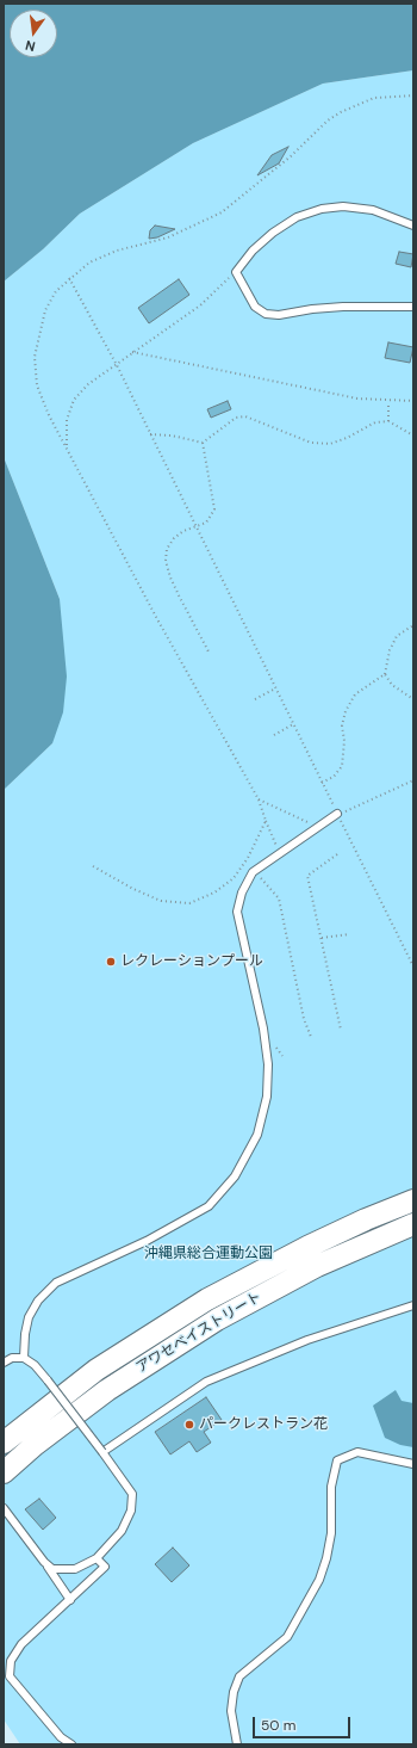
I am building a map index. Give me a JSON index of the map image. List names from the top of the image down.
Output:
{
  "streets": {
    "main road": ["アワセベイストリート"]
  },
  "parks": ["沖縄県総合運動公園"],
  "places": ["レクレーションプール", "パークレストラン花"],
  "scale_bar": "50 m",
  "north": "bottom"
}
